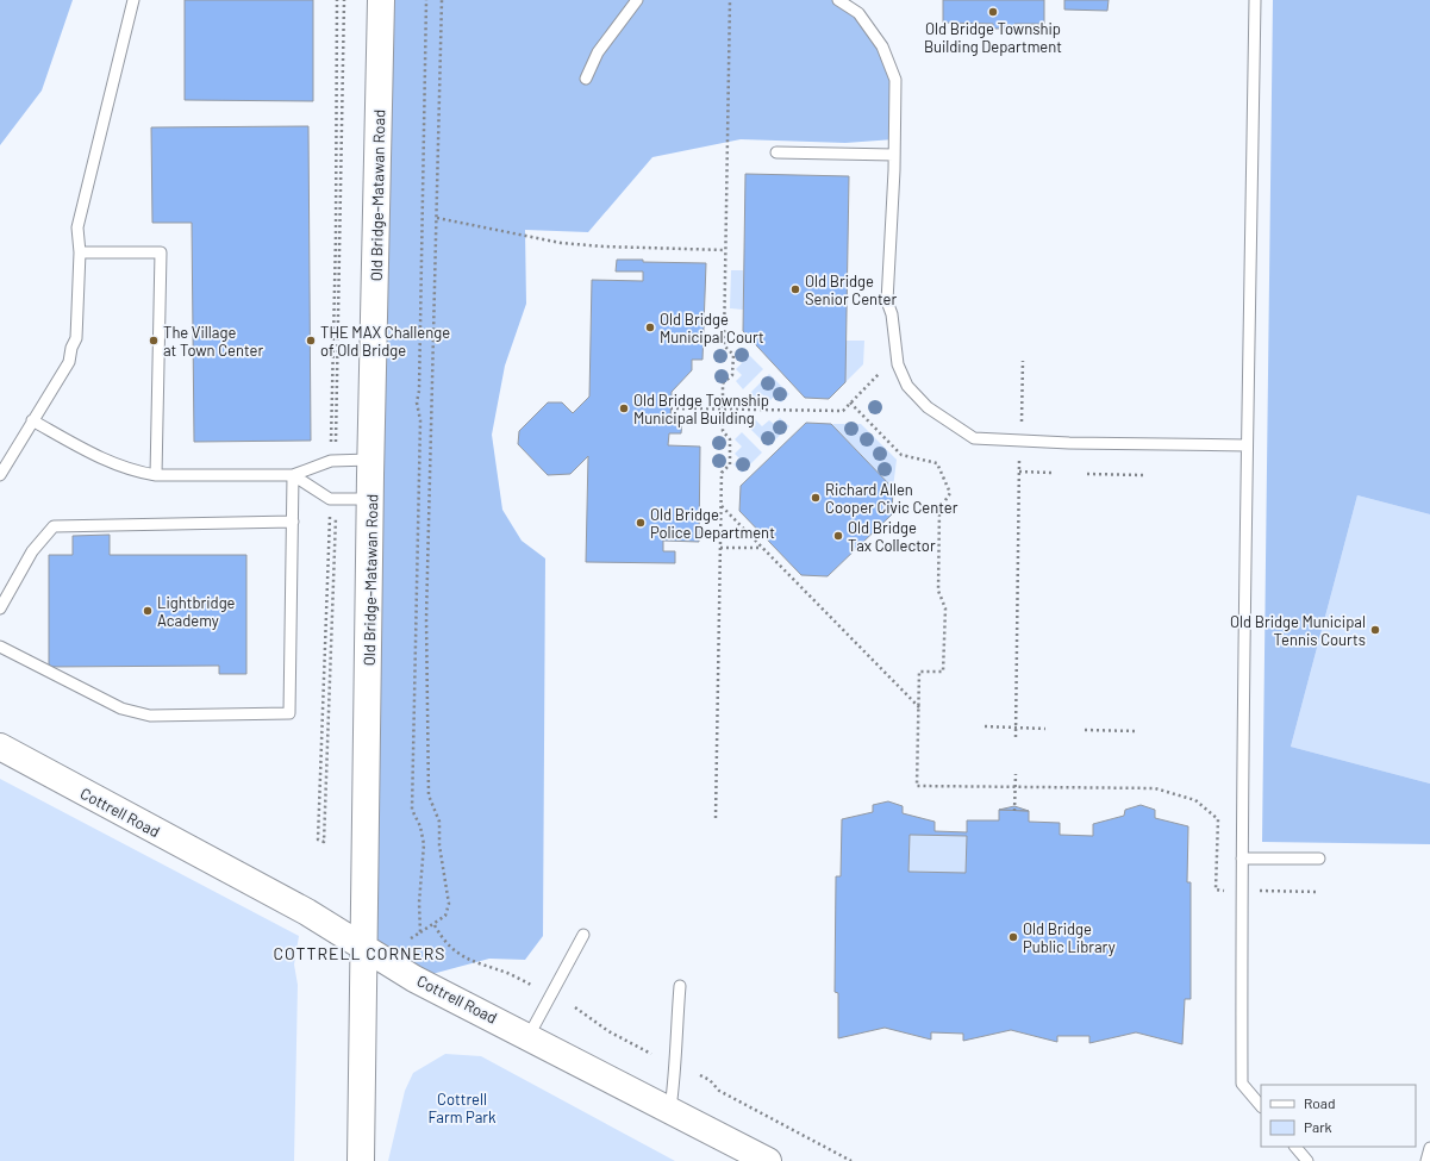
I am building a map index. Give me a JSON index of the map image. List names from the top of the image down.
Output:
{
  "streets": {
    "main road": ["Old Bridge-Matawan Road", "Cottrell Road"]
  },
  "crossings": [
    ["Old Bridge-Matawan Road", "Cottrell Road"]
  ],
  "districts": ["COTTRELL CORNERS"],
  "parks": ["Cottrell Farm Park"],
  "places": [
    "Old Bridge Township Building Department",
    "Old Bridge Senior Center",
    "Old Bridge Municipal Court",
    "The Village at Town Center",
    "THE MAX Challenge of Old Bridge",
    "Old Bridge Township Municipal Building",
    "Richard Allen Cooper Civic Center",
    "Old Bridge Police Department",
    "Old Bridge Tax Collector",
    "Lightbridge Academy",
    "Old Bridge Municipal Tennis Courts",
    "Old Bridge Public Library"
  ],
  "legend": ["Road", "Park"]
}
